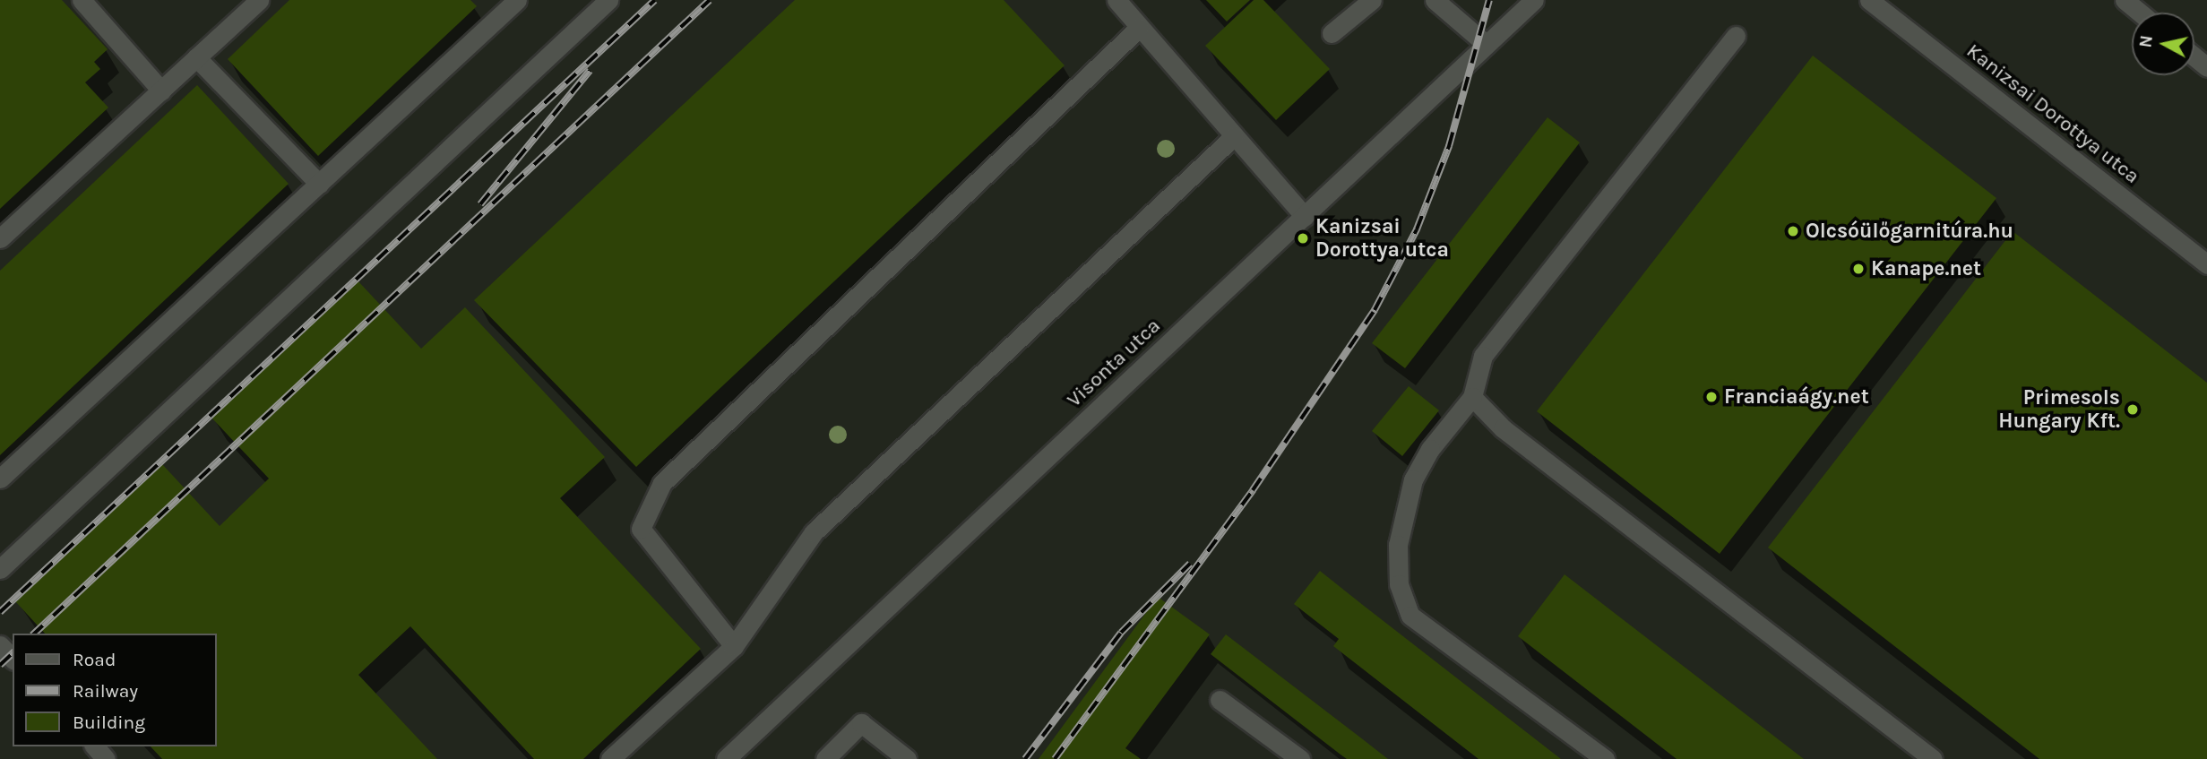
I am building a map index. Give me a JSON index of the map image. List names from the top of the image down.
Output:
{
  "streets": {
    "street": ["Kanizsai Dorottya utca", "Visonta utca"]
  },
  "places": [
    "Olcsóülőgarnitúra.hu",
    "Kanizsai Dorottya utca",
    "Kanape.net",
    "Franciaágy.net",
    "Primesols Hungary Kft."
  ],
  "legend": ["Road", "Railway", "Building"],
  "north": "left"
}
